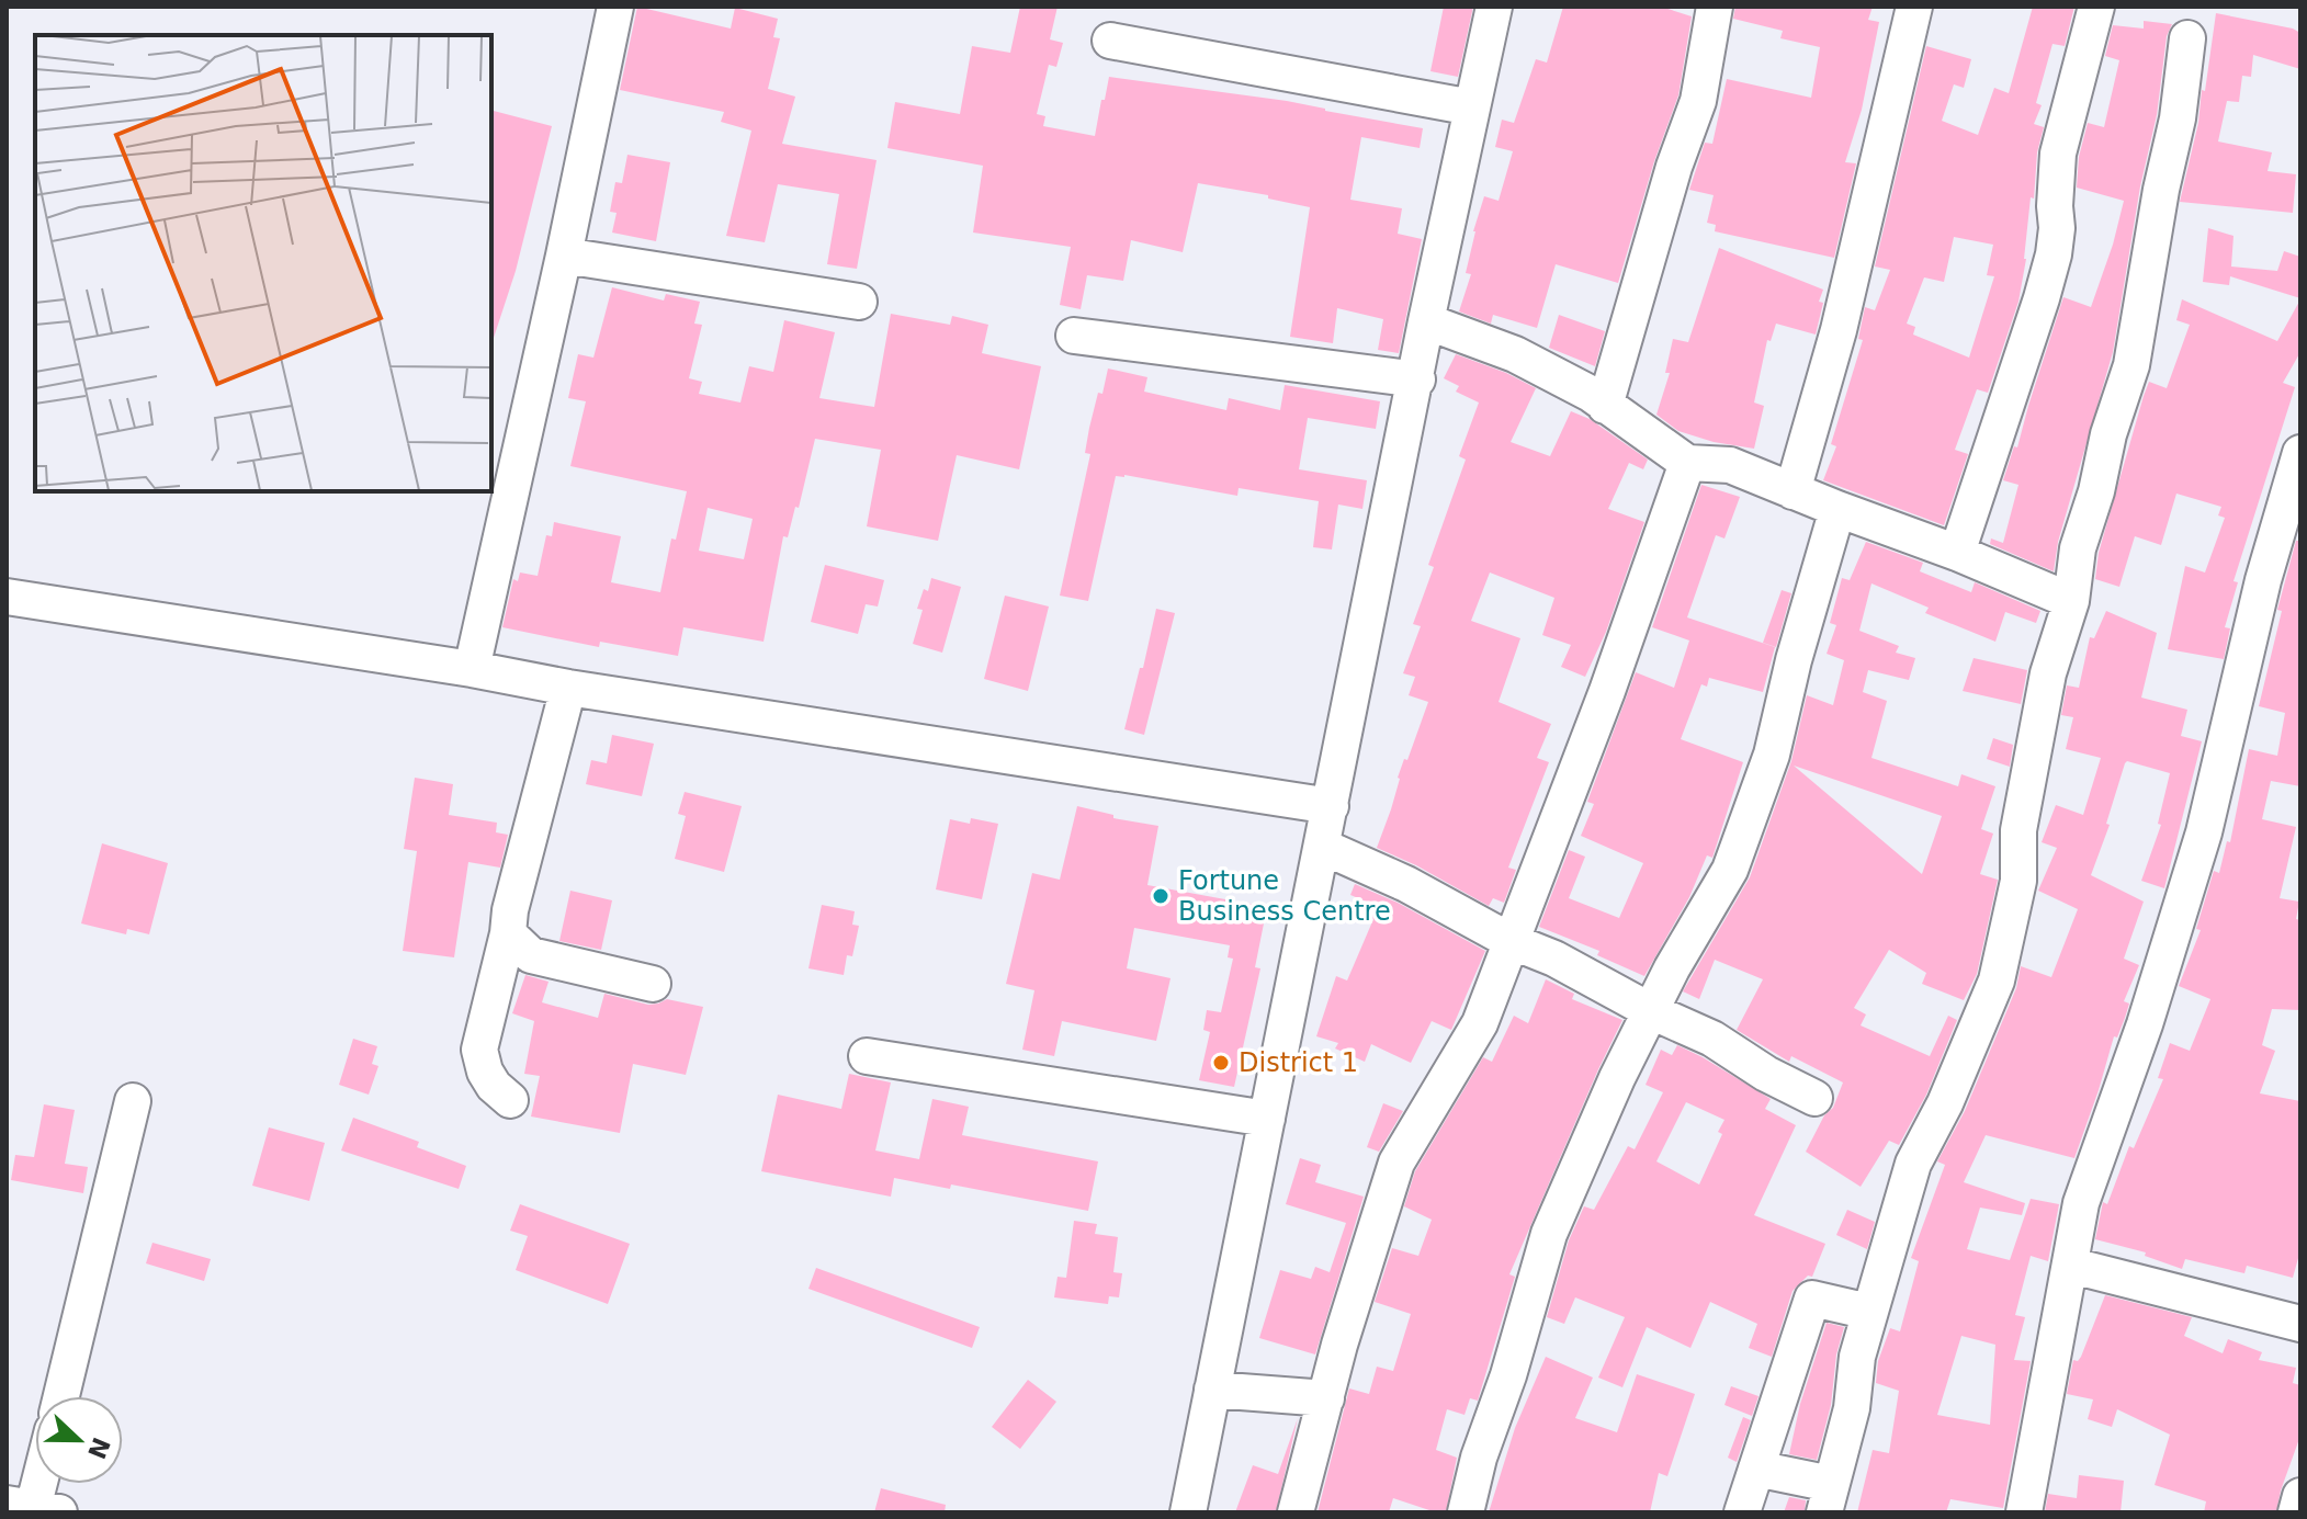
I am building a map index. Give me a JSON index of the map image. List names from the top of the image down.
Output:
{
  "places": ["Fortune Business Centre", "District 1"],
  "north": "right"
}
